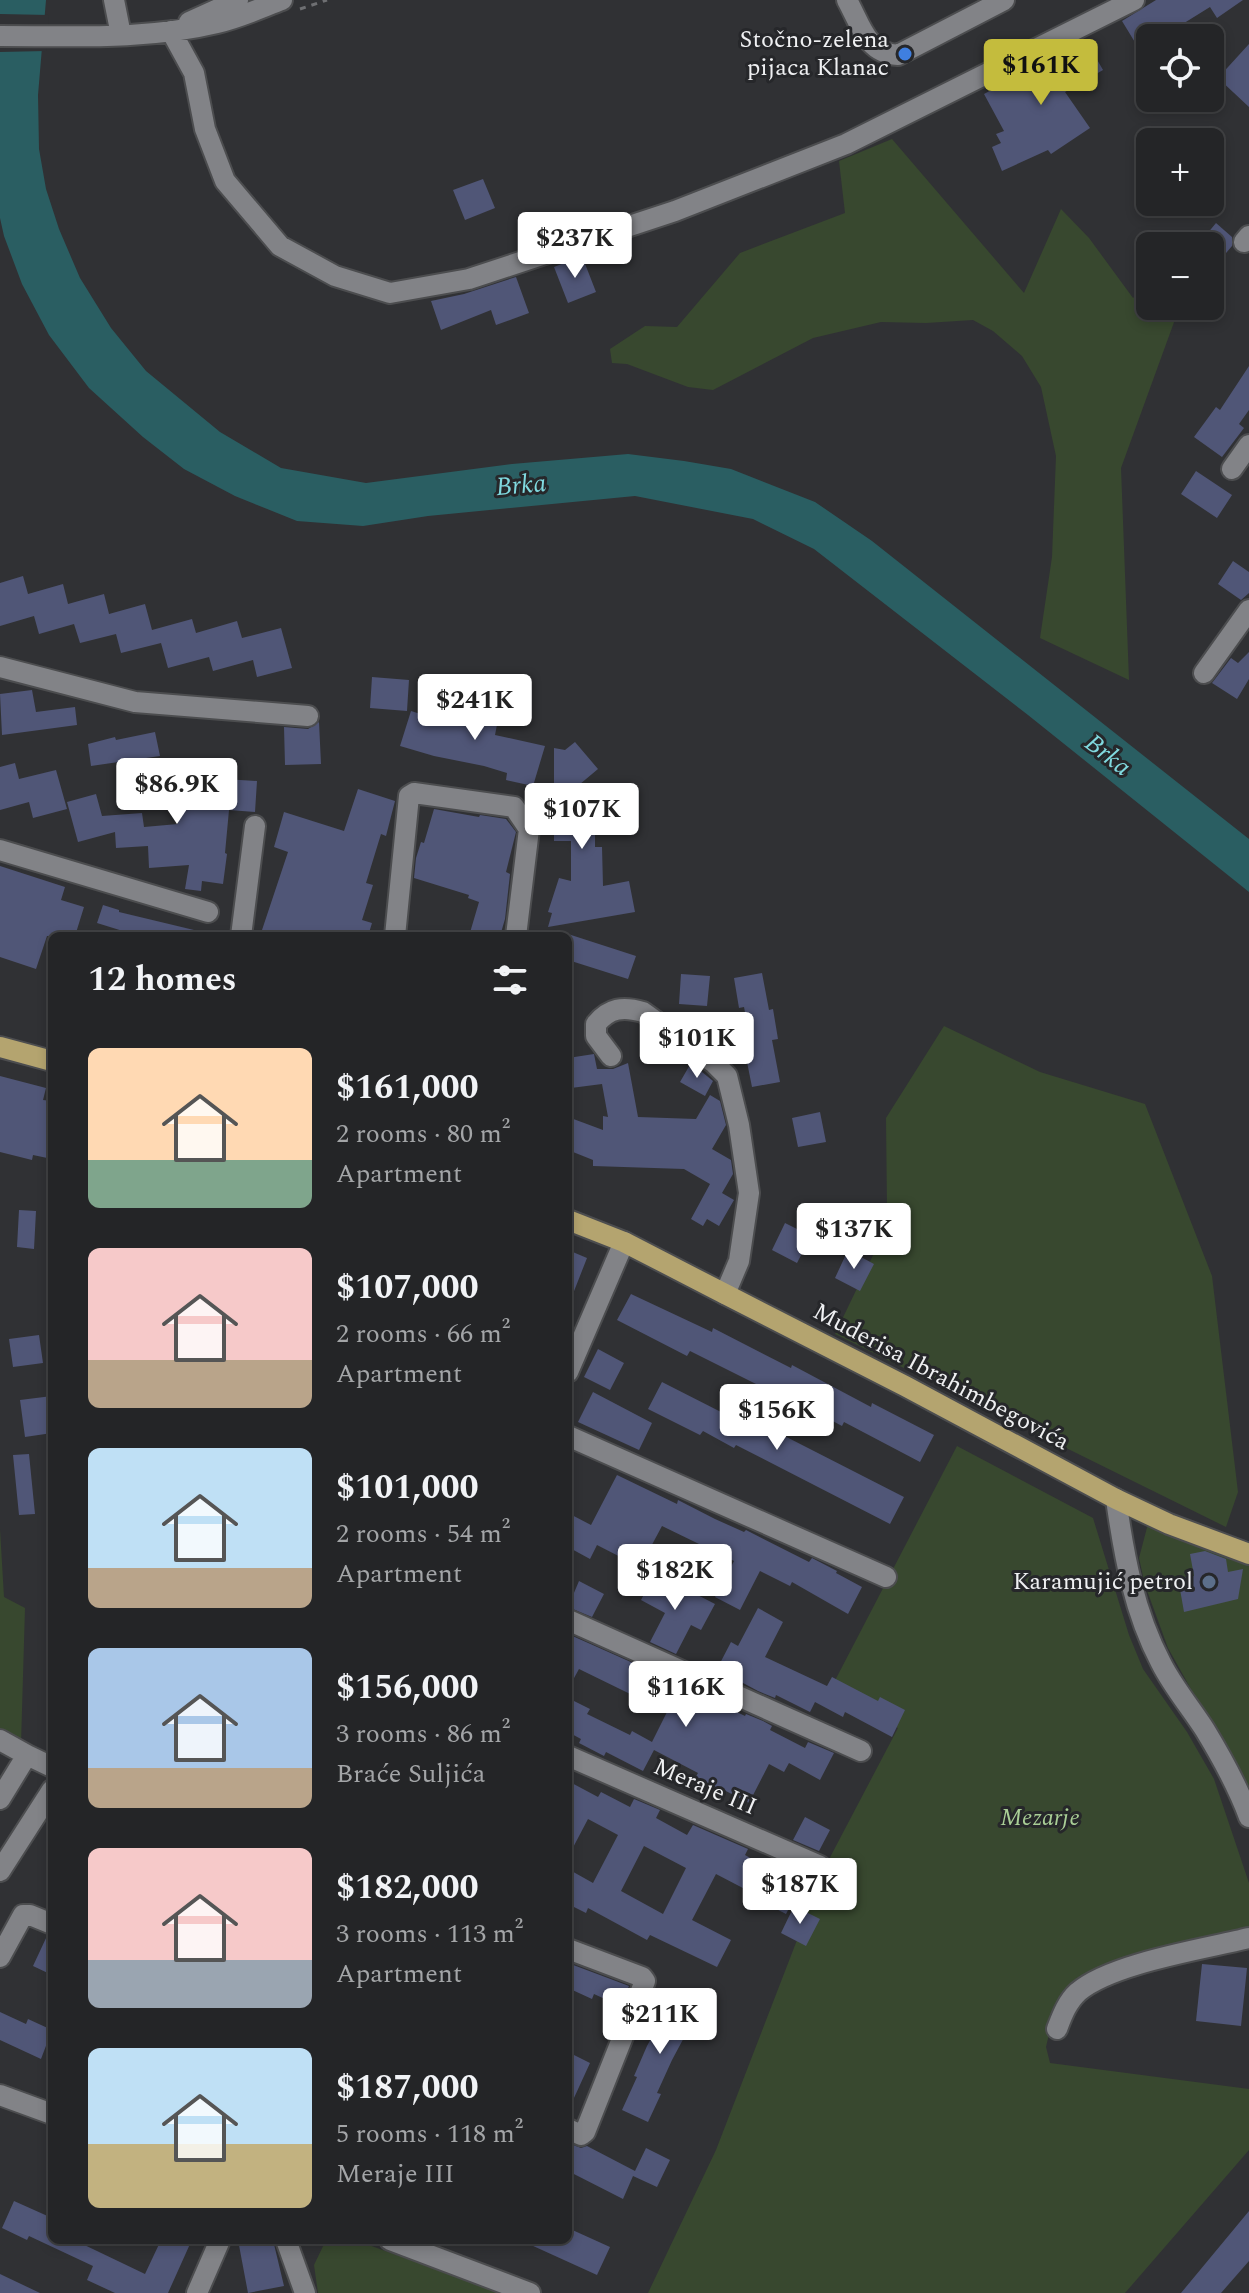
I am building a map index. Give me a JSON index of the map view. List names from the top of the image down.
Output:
{
  "streets": {
    "main road": ["Muderisa Ibrahimbegovića"],
    "street": ["Meraje III"]
  },
  "water": ["Brka"],
  "parks": ["Mezarje"],
  "places": ["Stočno-zelena pijaca Klanac", "Karamujić petrol"],
  "page": {
    "map_buttons": ["+", "−"],
    "price": [
      "$161K",
      "$237K",
      "$241K",
      "$86.9K",
      "$107K",
      "$101K",
      "$137K",
      "$156K",
      "$182K",
      "$116K",
      "$187K",
      "$211K"
    ],
    "heading": "12 homes",
    "list": [
      {
        "name": "$161,000",
        "note": "2 rooms · 80 m² · Apartment"
      },
      {
        "name": "$107,000",
        "note": "2 rooms · 66 m² · Apartment"
      },
      {
        "name": "$101,000",
        "note": "2 rooms · 54 m² · Apartment"
      },
      {
        "name": "$156,000",
        "note": "3 rooms · 86 m² · Braće Suljića"
      },
      {
        "name": "$182,000",
        "note": "3 rooms · 113 m² · Apartment"
      },
      {
        "name": "$187,000",
        "note": "5 rooms · 118 m² · Meraje III"
      }
    ]
  }
}
